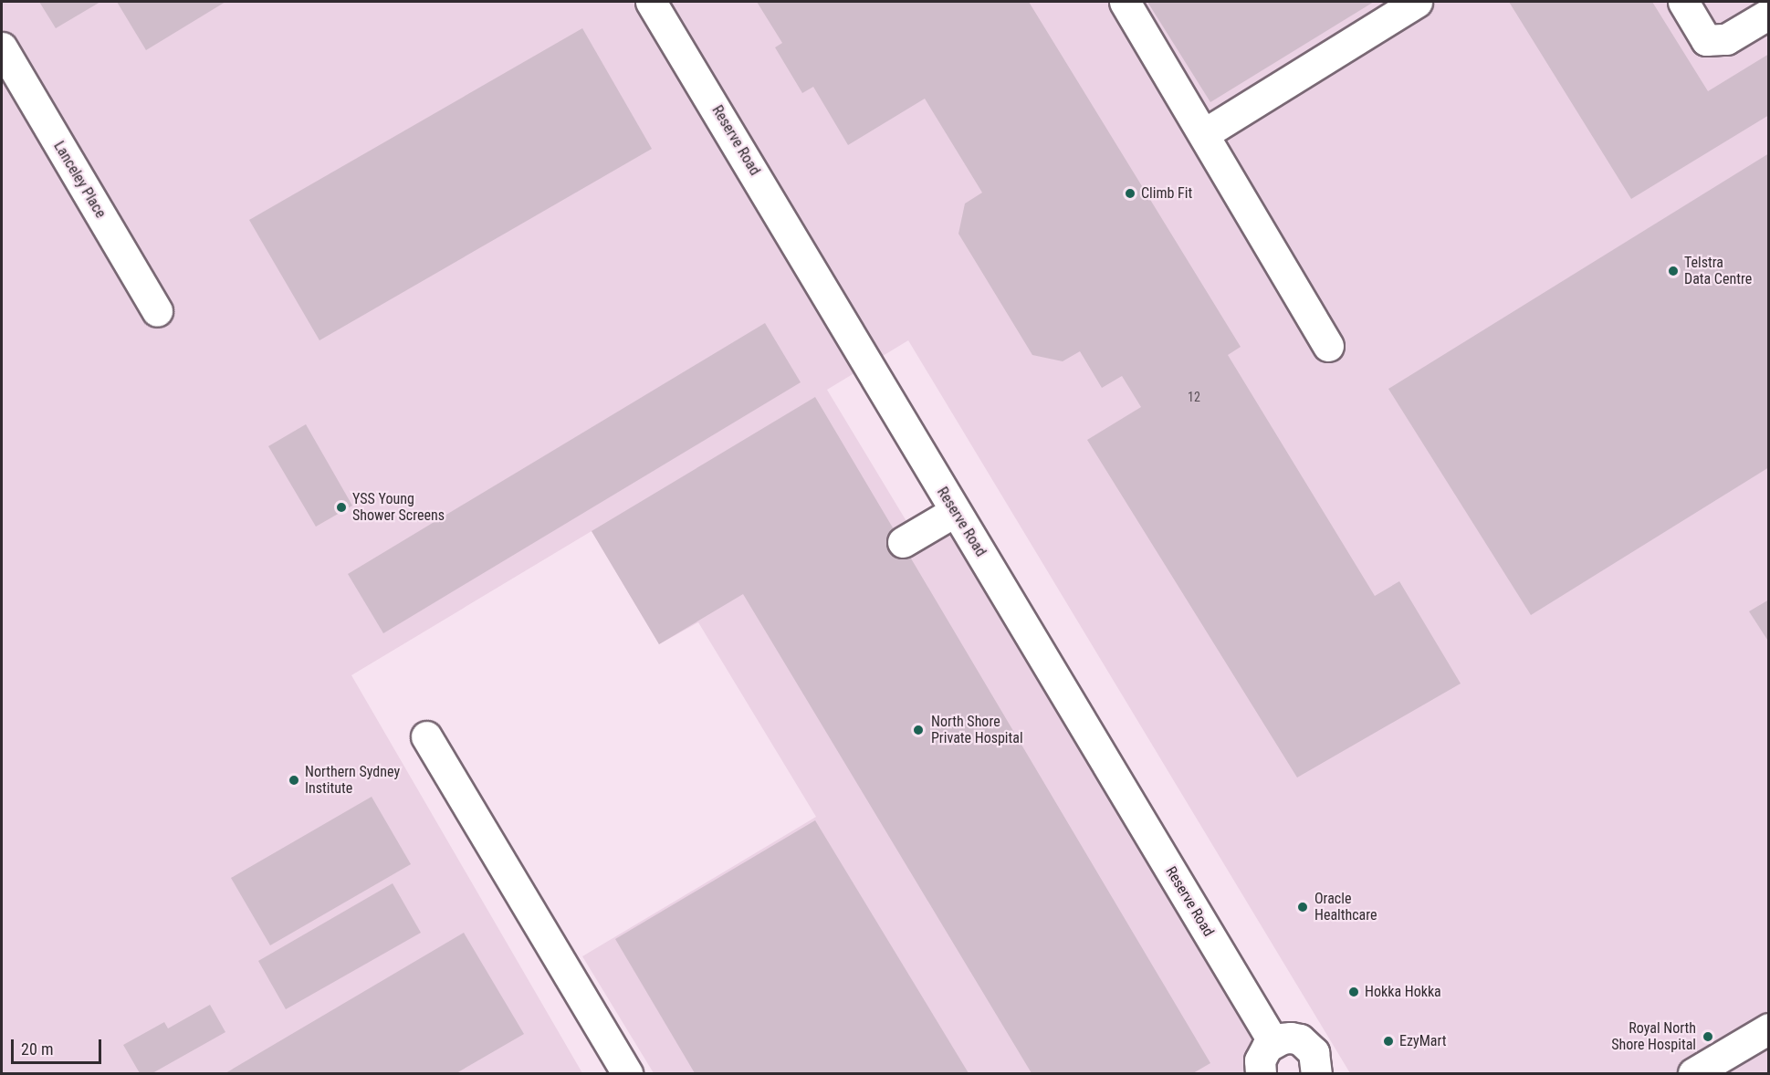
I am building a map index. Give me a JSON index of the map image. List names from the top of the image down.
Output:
{
  "streets": {
    "street": ["Reserve Road", "Lanceley Place"]
  },
  "places": [
    "Climb Fit",
    "Telstra Data Centre",
    "YSS Young Shower Screens",
    "North Shore Private Hospital",
    "Northern Sydney Institute",
    "Oracle Healthcare",
    "Hokka Hokka",
    "Royal North Shore Hospital",
    "EzyMart"
  ],
  "house_numbers": ["12"],
  "scale_bar": "20 m"
}
